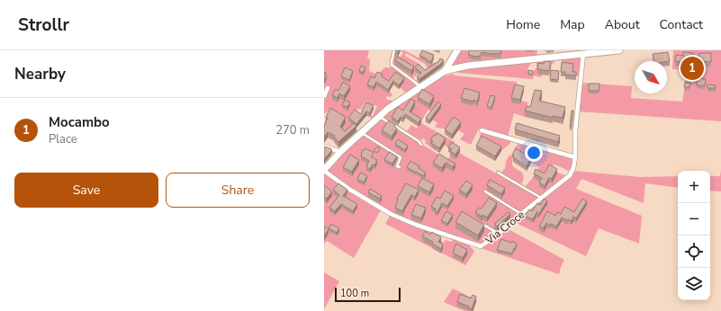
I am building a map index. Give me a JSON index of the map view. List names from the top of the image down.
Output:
{
  "streets": {
    "street": ["Via Croce"]
  },
  "scale_bar": "100 m",
  "north": "bottom right",
  "page": {
    "header": "Strollr",
    "nav": [
      "Home",
      "Map",
      "About",
      "Contact"
    ],
    "heading": "Nearby",
    "pins": "1",
    "list": [
      {
        "mark": "1",
        "name": "Mocambo",
        "note": "Place",
        "value": "270 m"
      }
    ],
    "buttons": ["Save", "Share"],
    "map_buttons": ["+", "−"],
    "scale": "100 m"
  }
}
